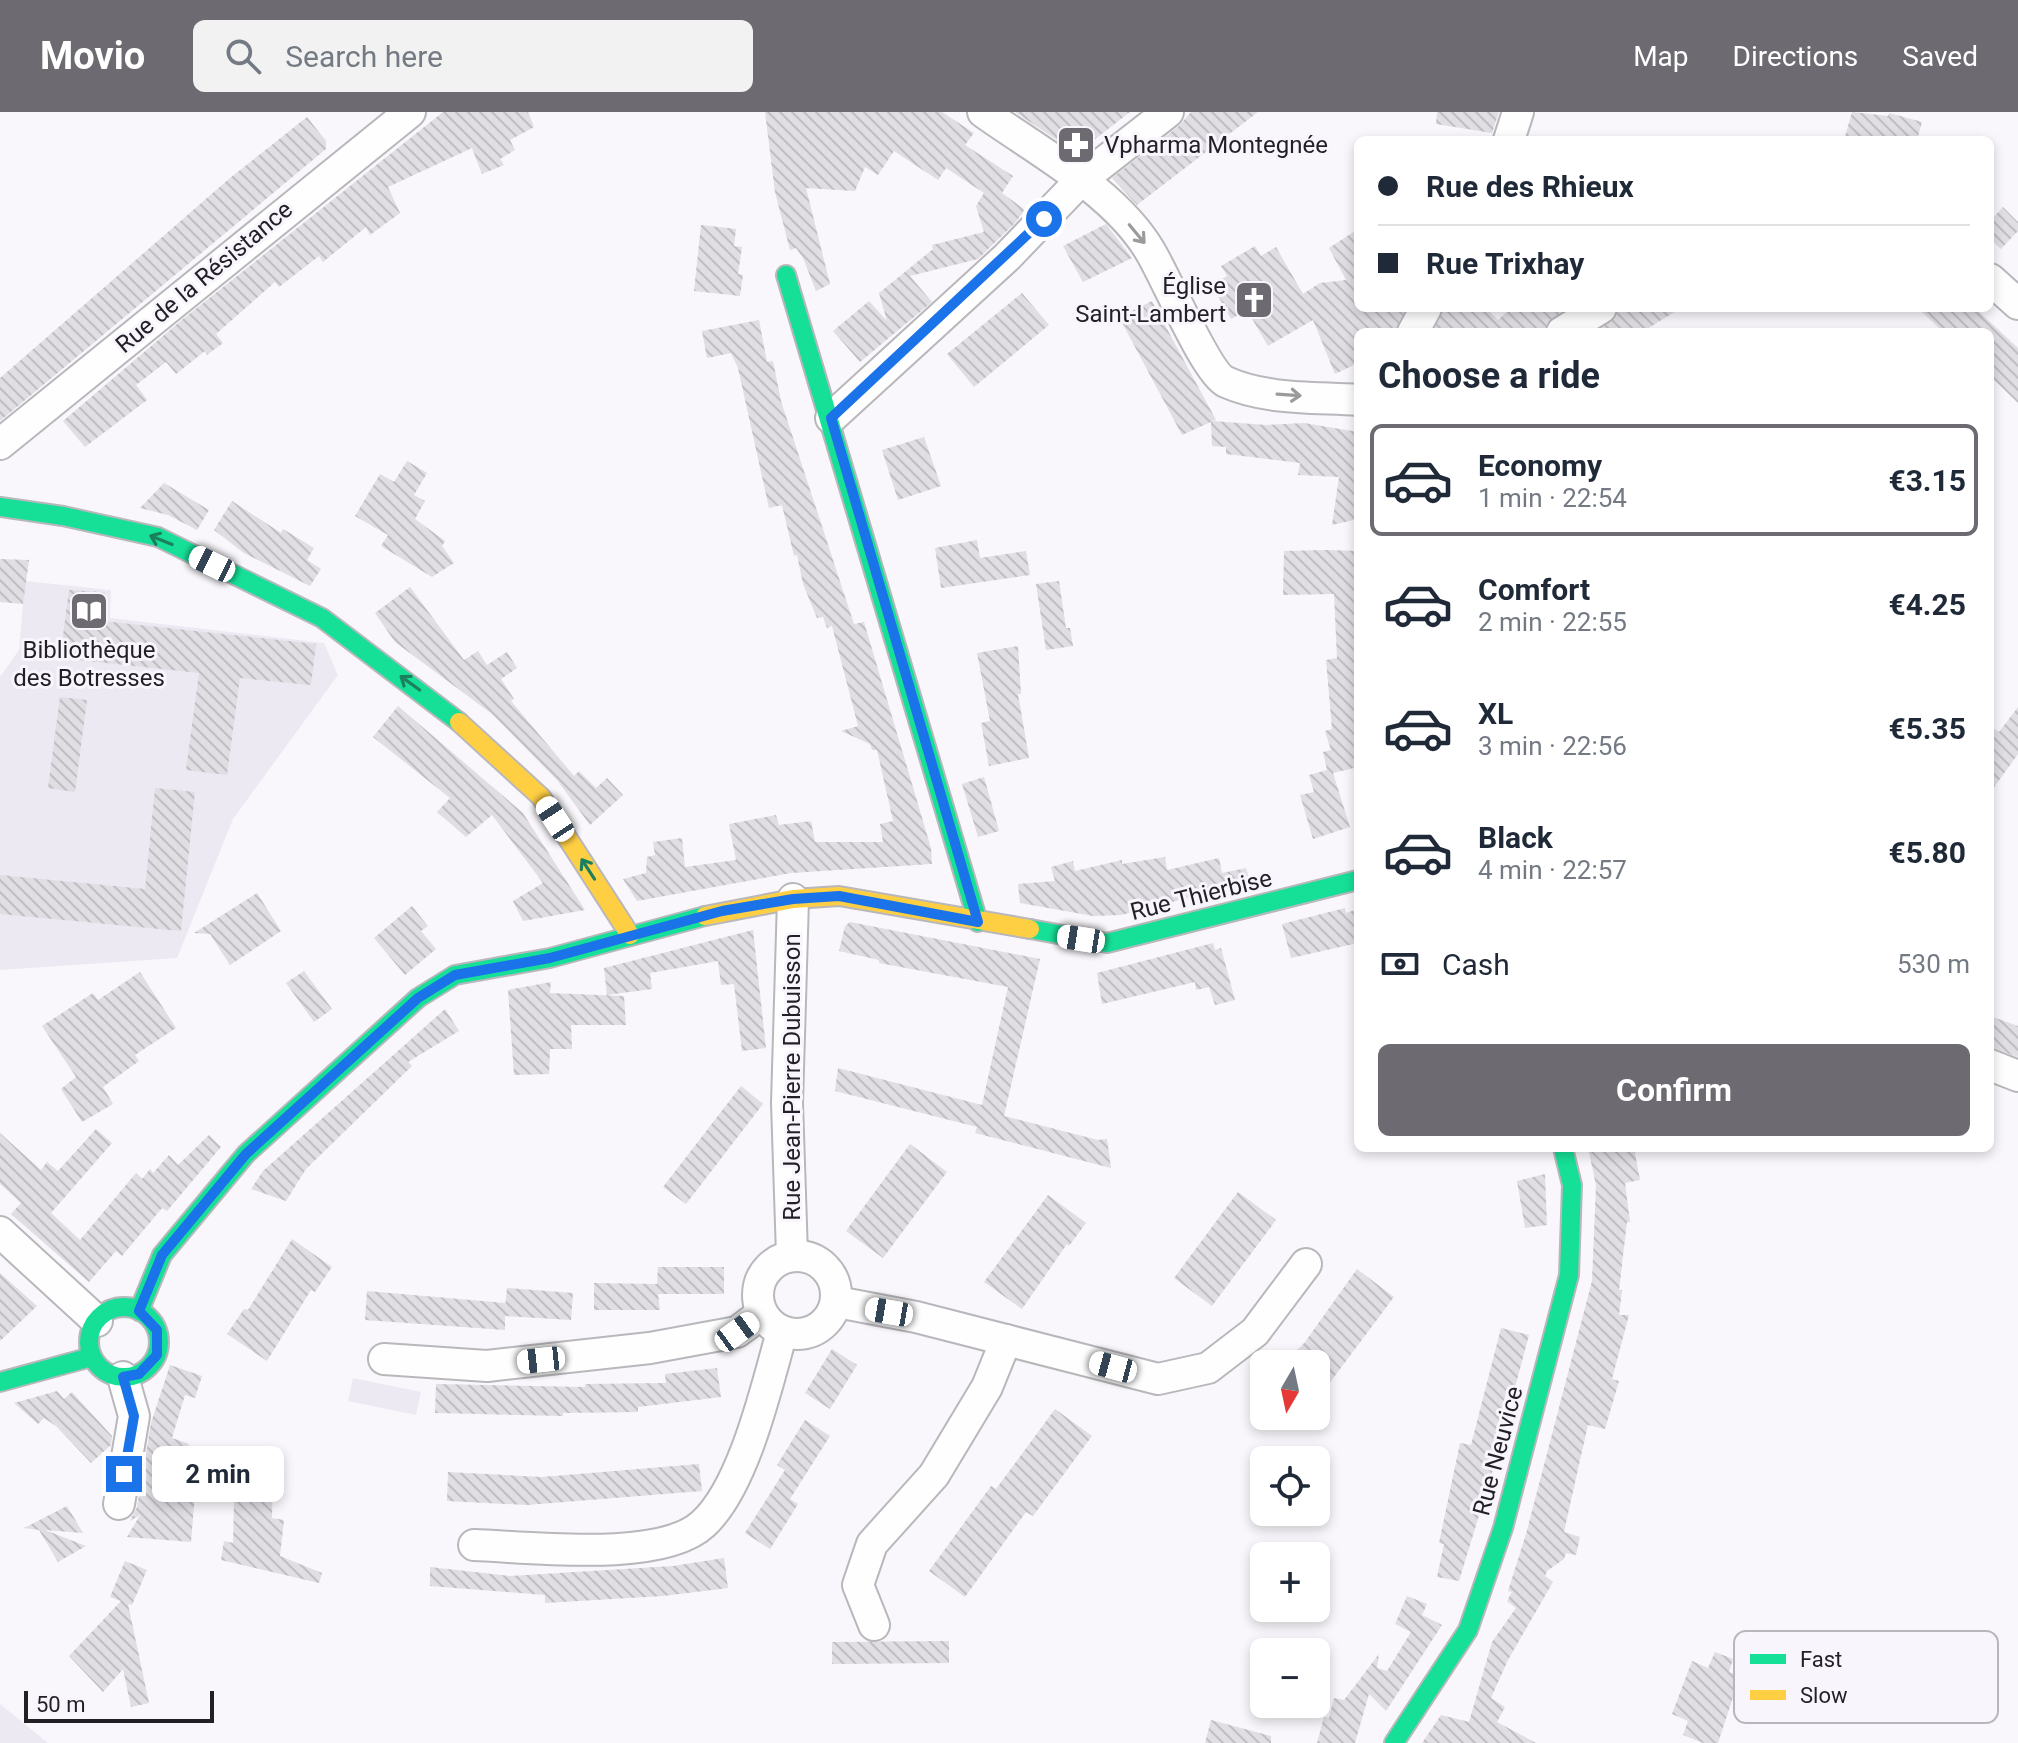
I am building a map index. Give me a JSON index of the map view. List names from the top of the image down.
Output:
{
  "streets": {
    "street": [
      "Rue de la Résistance",
      "Rue Thierbise",
      "Rue Jean-Pierre Dubuisson",
      "Rue Neuvice"
    ]
  },
  "crossings": [
    ["Rue Thierbise", "Rue Jean-Pierre Dubuisson"]
  ],
  "places": {
    "pharmacy": ["Vpharma Montegnée"],
    "church": ["Église Saint-Lambert"],
    "library": ["Bibliothèque des Botresses"]
  },
  "legend": ["Fast", "Slow"],
  "scale_bar": "50 m",
  "north": "bottom",
  "page": {
    "header": "Movio",
    "search": "Search here",
    "nav": ["Map", "Directions", "Saved"],
    "banner": ["Rue des Rhieux", "Rue Trixhay"],
    "heading": "Choose a ride",
    "list": [
      {
        "name": "Economy",
        "note": "1 min · 22:54",
        "value": "€3.15"
      },
      {
        "name": "Comfort",
        "note": "2 min · 22:55",
        "value": "€4.25"
      },
      {
        "name": "XL",
        "note": "3 min · 22:56",
        "value": "€5.35"
      },
      {
        "name": "Black",
        "note": "4 min · 22:57",
        "value": "€5.80"
      }
    ],
    "pay": ["Cash", "530 m"],
    "buttons": "Confirm",
    "map_buttons": ["+", "−"],
    "bubble": "2 min",
    "scale": "50 m"
  }
}
